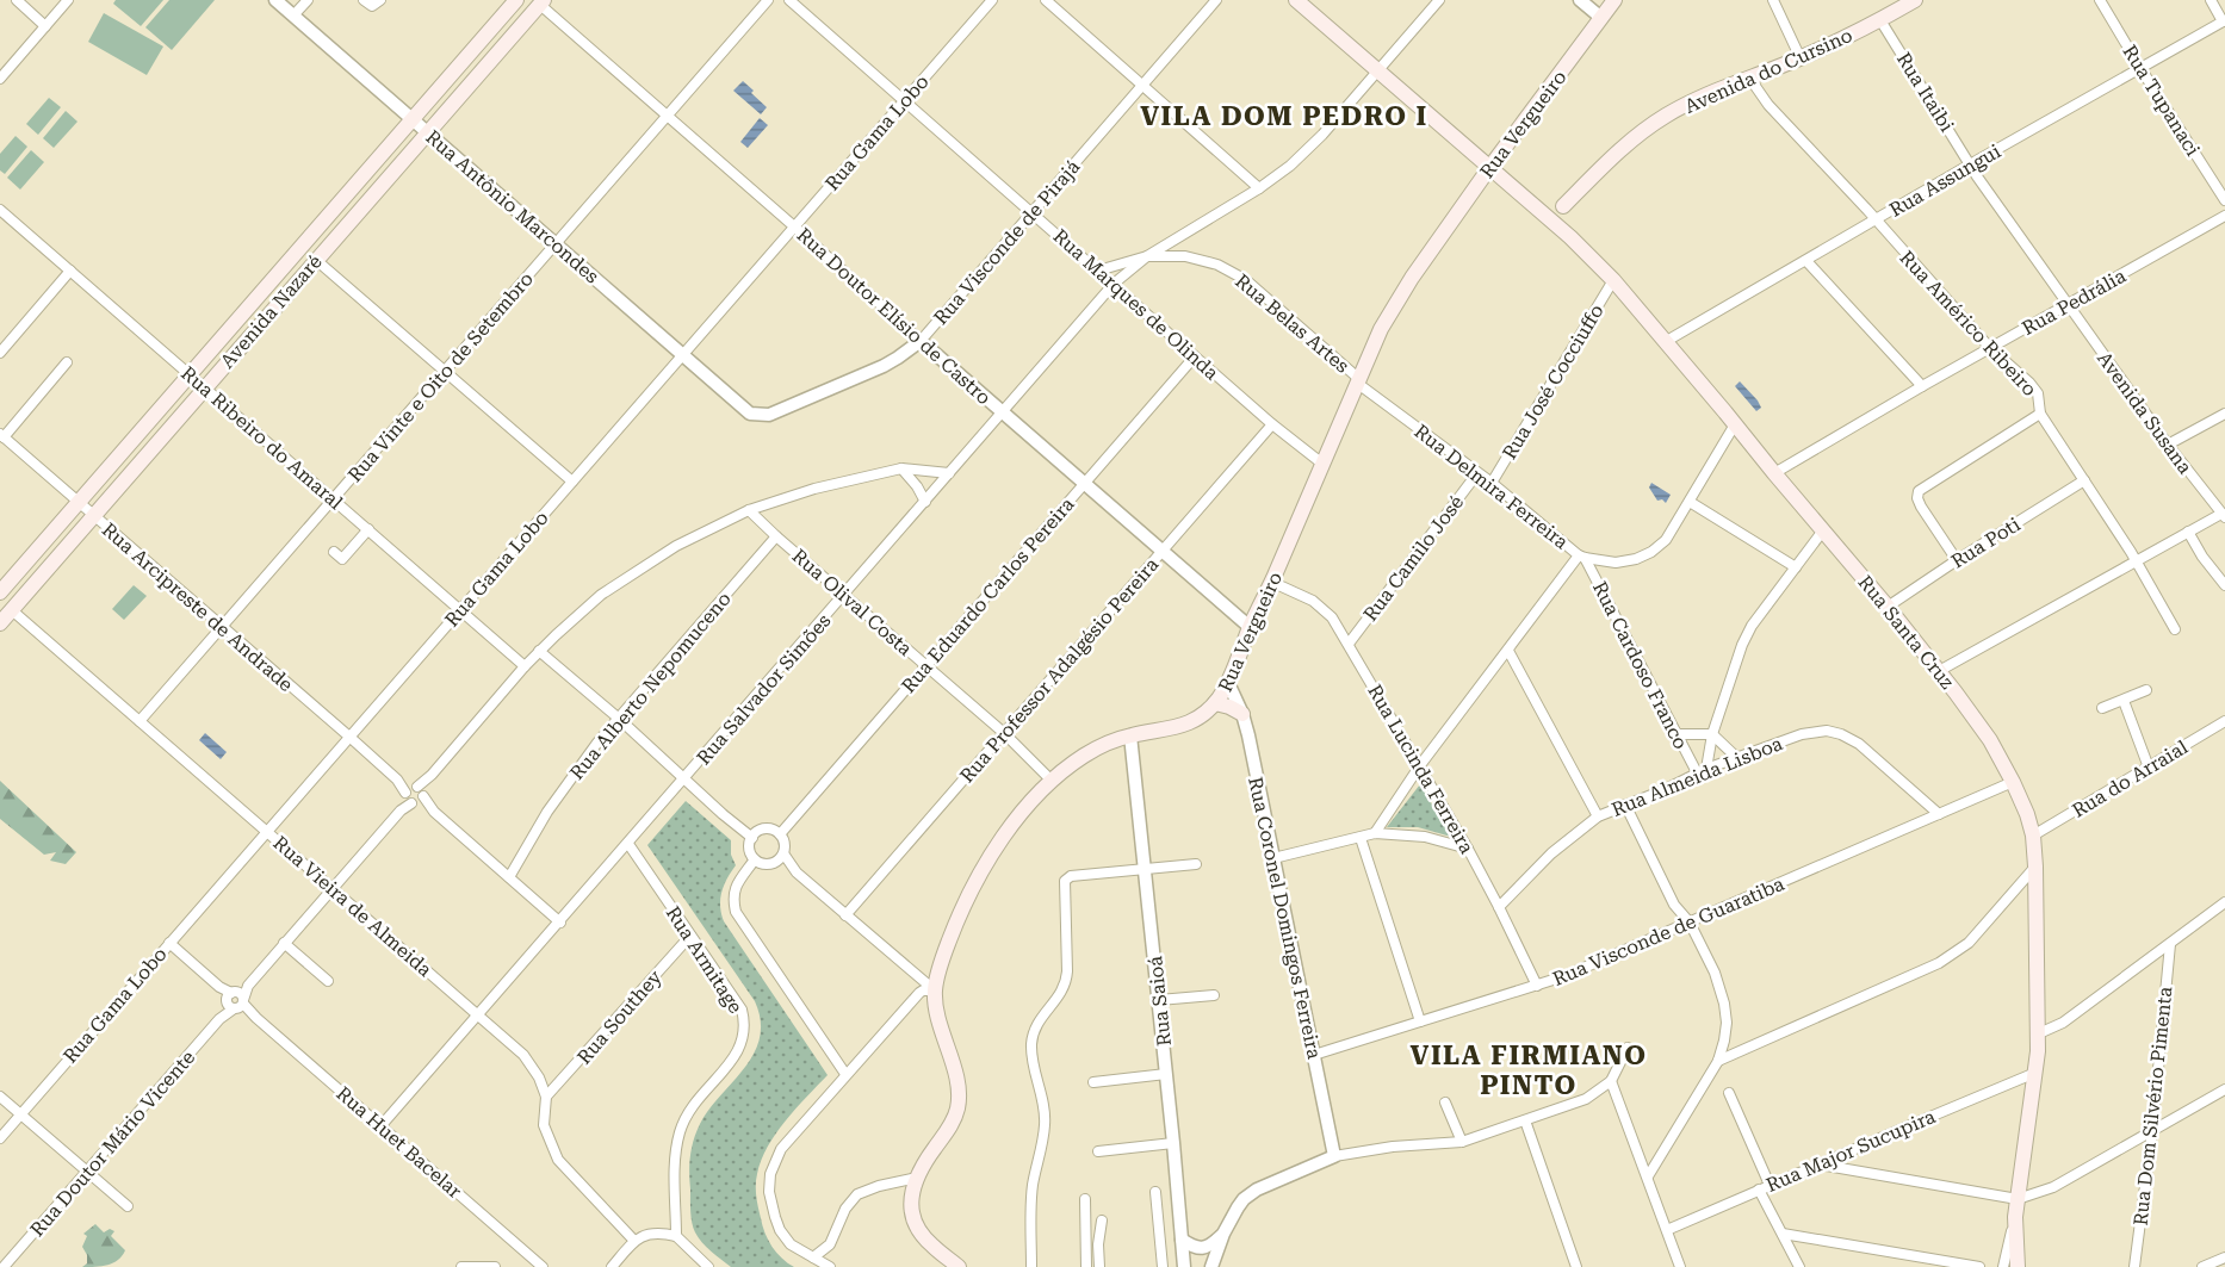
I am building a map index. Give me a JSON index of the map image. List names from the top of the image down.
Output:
{
  "streets": {
    "main road": [
      "Avenida do Cursino",
      "Rua Vergueiro",
      "Avenida Nazaré",
      "Rua Santa Cruz"
    ],
    "street": [
      "Rua Itaibi",
      "Rua Tupanaci",
      "Rua Gama Lobo",
      "Rua Assungui",
      "Rua Antônio Marcondes",
      "Rua Visconde de Pirajá",
      "Rua Pedrália",
      "Rua Marques de Olinda",
      "Rua Doutor Elísio de Castro",
      "Rua Belas Artes",
      "Rua Américo Ribeiro",
      "Rua Vinte e Oito de Setembro",
      "Rua José Cocciuffo",
      "Avenida Susana",
      "Rua Ribeiro do Amaral",
      "Rua Delmira Ferreira",
      "Rua Poti",
      "Rua Camilo José",
      "Rua Eduardo Carlos Pereira",
      "Rua Olival Costa",
      "Rua Arcipreste de Andrade",
      "Rua Cardoso Franco",
      "Rua Professor Adalgésio Pereira",
      "Rua Alberto Nepomuceno",
      "Rua Salvador Simões",
      "Rua Lucinda Ferreira",
      "Rua Almeida Lisboa",
      "Rua do Arraial",
      "Rua Vieira de Almeida",
      "Rua Coronel Domingos Ferreira",
      "Rua Visconde de Guaratiba",
      "Rua Armitage",
      "Rua Saioá",
      "Rua Southey",
      "Rua Dom Silvério Pimenta",
      "Rua Huet Bacelar",
      "Rua Doutor Mário Vicente",
      "Rua Major Sucupira"
    ]
  },
  "crossings": [
    ["Avenida do Cursino", "Rua Itaibi"],
    ["Avenida do Cursino", "Rua Américo Ribeiro"],
    ["Rua Itaibi", "Rua Assungui"],
    ["Rua Itaibi", "Rua Pedrália"],
    ["Rua Itaibi", "Avenida Susana"],
    ["Rua Tupanaci", "Rua Assungui"],
    ["Rua Vergueiro", "Rua Marques de Olinda"],
    ["Rua Vergueiro", "Rua Doutor Elísio de Castro"],
    ["Rua Vergueiro", "Rua Belas Artes"],
    ["Rua Vergueiro", "Rua Delmira Ferreira"],
    ["Rua Vergueiro", "Rua Olival Costa"],
    ["Rua Vergueiro", "Rua Santa Cruz"],
    ["Rua Vergueiro", "Rua Lucinda Ferreira"],
    ["Rua Vergueiro", "Rua Coronel Domingos Ferreira"],
    ["Rua Vergueiro", "Rua Saioá"],
    ["Rua Gama Lobo", "Rua Antônio Marcondes"],
    ["Rua Gama Lobo", "Rua Marques de Olinda"],
    ["Rua Gama Lobo", "Rua Doutor Elísio de Castro"],
    ["Rua Gama Lobo", "Rua Ribeiro do Amaral"],
    ["Rua Gama Lobo", "Rua Arcipreste de Andrade"],
    ["Rua Gama Lobo", "Rua Vieira de Almeida"],
    ["Rua Gama Lobo", "Rua Huet Bacelar"],
    ["Rua Assungui", "Rua Américo Ribeiro"],
    ["Rua Assungui", "Rua Santa Cruz"],
    ["Rua Antônio Marcondes", "Rua Visconde de Pirajá"],
    ["Rua Antônio Marcondes", "Avenida Nazaré"],
    ["Rua Antônio Marcondes", "Rua Vinte e Oito de Setembro"],
    ["Rua Visconde de Pirajá", "Rua Marques de Olinda"],
    ["Rua Visconde de Pirajá", "Rua Doutor Elísio de Castro"],
    ["Rua Pedrália", "Rua Américo Ribeiro"],
    ["Rua Pedrália", "Avenida Susana"],
    ["Rua Pedrália", "Rua Santa Cruz"],
    ["Rua Marques de Olinda", "Rua Eduardo Carlos Pereira"],
    ["Rua Marques de Olinda", "Rua Professor Adalgésio Pereira"],
    ["Rua Marques de Olinda", "Rua Salvador Simões"],
    ["Avenida Nazaré", "Rua Doutor Elísio de Castro"],
    ["Avenida Nazaré", "Rua Ribeiro do Amaral"],
    ["Avenida Nazaré", "Rua Arcipreste de Andrade"],
    ["Avenida Nazaré", "Rua Vieira de Almeida"],
    ["Rua Doutor Elísio de Castro", "Rua Vinte e Oito de Setembro"],
    ["Rua Doutor Elísio de Castro", "Rua Eduardo Carlos Pereira"],
    ["Rua Doutor Elísio de Castro", "Rua Professor Adalgésio Pereira"],
    ["Rua Doutor Elísio de Castro", "Rua Salvador Simões"],
    ["Rua Belas Artes", "Rua Delmira Ferreira"],
    ["Rua Belas Artes", "Rua Salvador Simões"],
    ["Rua Américo Ribeiro", "Rua Poti"],
    ["Rua Vinte e Oito de Setembro", "Rua Ribeiro do Amaral"],
    ["Rua Vinte e Oito de Setembro", "Rua Arcipreste de Andrade"],
    ["Rua Vinte e Oito de Setembro", "Rua Vieira de Almeida"],
    ["Rua José Cocciuffo", "Rua Delmira Ferreira"],
    ["Rua José Cocciuffo", "Rua Santa Cruz"],
    ["Rua Ribeiro do Amaral", "Rua Doutor Mário Vicente"],
    ["Rua Delmira Ferreira", "Rua Camilo José"],
    ["Rua Delmira Ferreira", "Rua Santa Cruz"],
    ["Rua Delmira Ferreira", "Rua Cardoso Franco"],
    ["Rua Poti", "Rua Santa Cruz"],
    ["Rua Camilo José", "Rua Lucinda Ferreira"],
    ["Rua Eduardo Carlos Pereira", "Rua Olival Costa"],
    ["Rua Olival Costa", "Rua Professor Adalgésio Pereira"],
    ["Rua Olival Costa", "Rua Alberto Nepomuceno"],
    ["Rua Olival Costa", "Rua Salvador Simões"],
    ["Rua Olival Costa", "Rua Doutor Mário Vicente"],
    ["Rua Arcipreste de Andrade", "Rua Doutor Mário Vicente"],
    ["Rua Santa Cruz", "Rua Salvador Simões"],
    ["Rua Santa Cruz", "Rua do Arraial"],
    ["Rua Santa Cruz", "Rua Visconde de Guaratiba"],
    ["Rua Santa Cruz", "Rua Major Sucupira"],
    ["Rua Cardoso Franco", "Rua Almeida Lisboa"],
    ["Rua Salvador Simões", "Rua Vieira de Almeida"],
    ["Rua Salvador Simões", "Rua Armitage"],
    ["Rua Salvador Simões", "Rua Huet Bacelar"],
    ["Rua Salvador Simões", "Rua Doutor Mário Vicente"],
    ["Rua Lucinda Ferreira", "Rua Almeida Lisboa"],
    ["Rua Lucinda Ferreira", "Rua Visconde de Guaratiba"],
    ["Rua Almeida Lisboa", "Rua Visconde de Guaratiba"],
    ["Rua Vieira de Almeida", "Rua Southey"],
    ["Rua Vieira de Almeida", "Rua Doutor Mário Vicente"],
    ["Rua Coronel Domingos Ferreira", "Rua Visconde de Guaratiba"],
    ["Rua Armitage", "Rua Southey"],
    ["Rua Huet Bacelar", "Rua Doutor Mário Vicente"]
  ],
  "districts": ["VILA DOM PEDRO I", "VILA FIRMIANO PINTO"]
}
